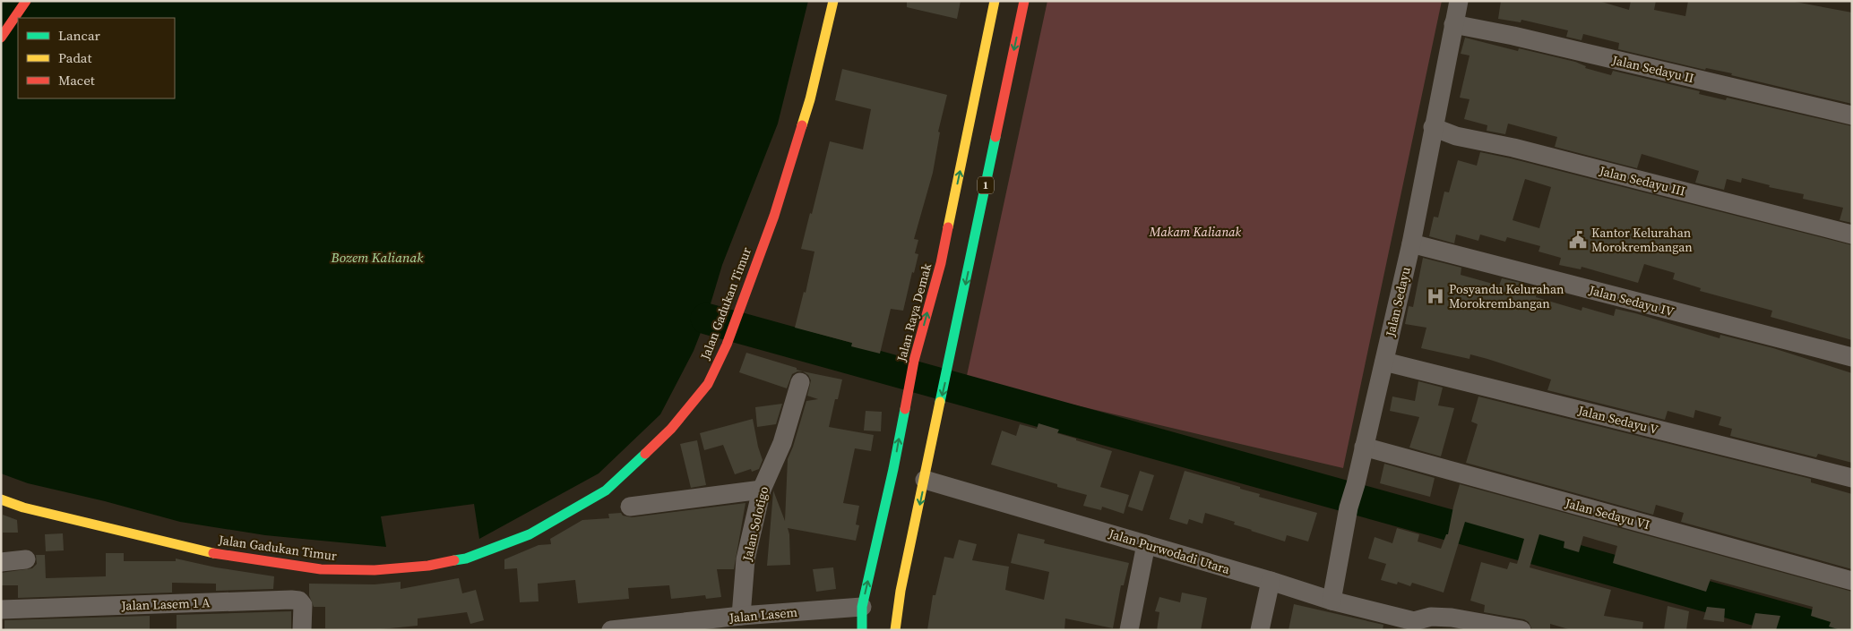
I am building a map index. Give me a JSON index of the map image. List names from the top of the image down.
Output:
{
  "streets": {
    "main road": ["1", "Jalan Gadukan Timur", "Jalan Raya Demak"],
    "street": [
      "Jalan Sedayu II",
      "Jalan Sedayu III",
      "Jalan Sedayu IV",
      "Jalan Sedayu",
      "Jalan Sedayu V",
      "Jalan Sedayu VI",
      "Jalan Solotigo",
      "Jalan Purwodadi Utara",
      "Jalan Lasem 1 A",
      "Jalan Lasem"
    ]
  },
  "crossings": [
    ["Jalan Sedayu II", "Jalan Sedayu"],
    ["Jalan Sedayu III", "Jalan Sedayu"],
    ["1", "Jalan Purwodadi Utara"],
    ["Jalan Sedayu IV", "Jalan Sedayu"],
    ["Jalan Sedayu", "Jalan Sedayu V"],
    ["Jalan Sedayu", "Jalan Sedayu VI"],
    ["Jalan Sedayu", "Jalan Purwodadi Utara"],
    ["Jalan Raya Demak", "Jalan Lasem"],
    ["Jalan Solotigo", "Jalan Lasem"]
  ],
  "water": ["Bozem Kalianak"],
  "parks": ["Makam Kalianak"],
  "places": {
    "public building": ["Kantor Kelurahan Morokrembangan"],
    "hospital": ["Posyandu Kelurahan Morokrembangan"]
  },
  "legend": ["Lancar", "Padat", "Macet"]
}
